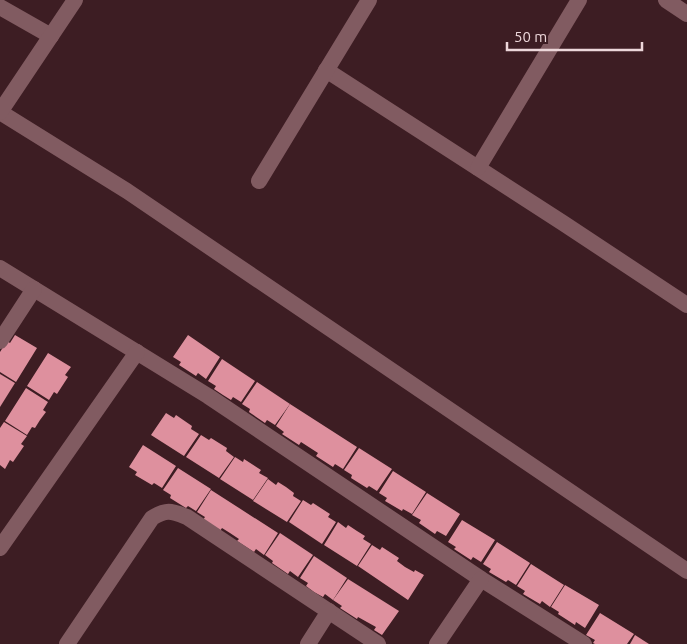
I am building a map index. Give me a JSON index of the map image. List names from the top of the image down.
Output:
{
  "scale_bar": "50 m"
}
